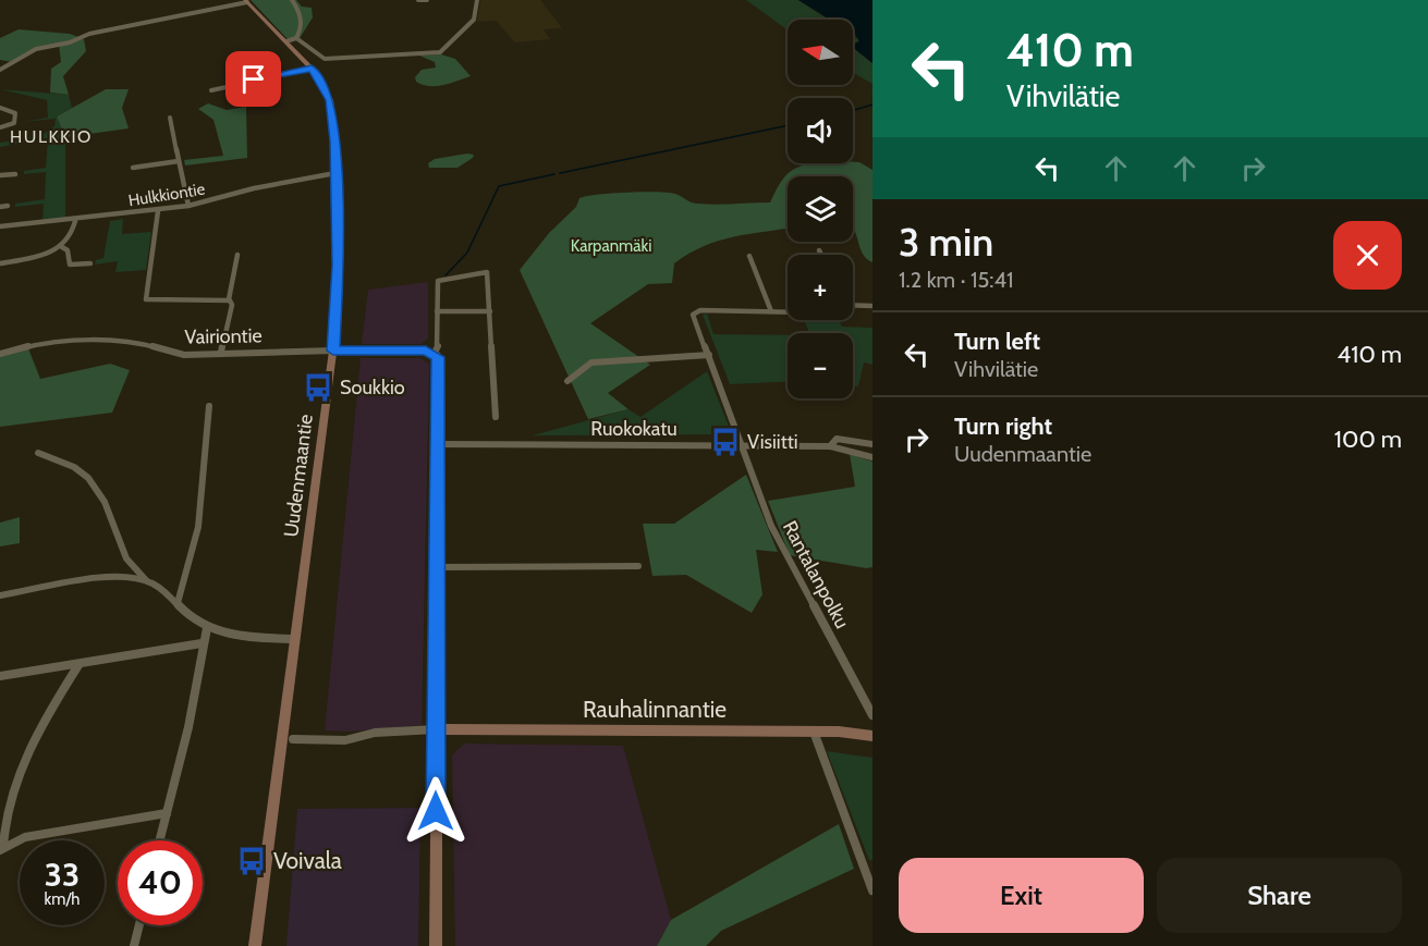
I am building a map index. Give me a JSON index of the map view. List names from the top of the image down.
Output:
{
  "streets": {
    "main road": ["Uudenmaantie", "Rauhalinnantie"],
    "street": [
      "Hulkkiontie",
      "Vairiontie",
      "Ruokokatu",
      "Rantalanpolku"
    ]
  },
  "crossings": [
    ["Hulkkiontie", "Uudenmaantie"],
    ["Vairiontie", "Uudenmaantie"],
    ["Ruokokatu", "Rantalanpolku"]
  ],
  "districts": ["HULKKIO"],
  "parks": ["Karpanmäki"],
  "places": {
    "bus stop": ["Soukkio", "Visiitti", "Voivala"]
  },
  "north": "left",
  "page": {
    "turn": ["410 m", "Vihvilätie"],
    "map_buttons": ["+", "−"],
    "heading": ["3 min", "1.2 km · 15:41"],
    "list": [
      {
        "name": "Turn left",
        "note": "Vihvilätie",
        "value": "410 m"
      },
      {
        "name": "Turn right",
        "note": "Uudenmaantie",
        "value": "100 m"
      }
    ],
    "speed": "33 km/h",
    "limit": "40",
    "buttons": ["Exit", "Share"]
  }
}
